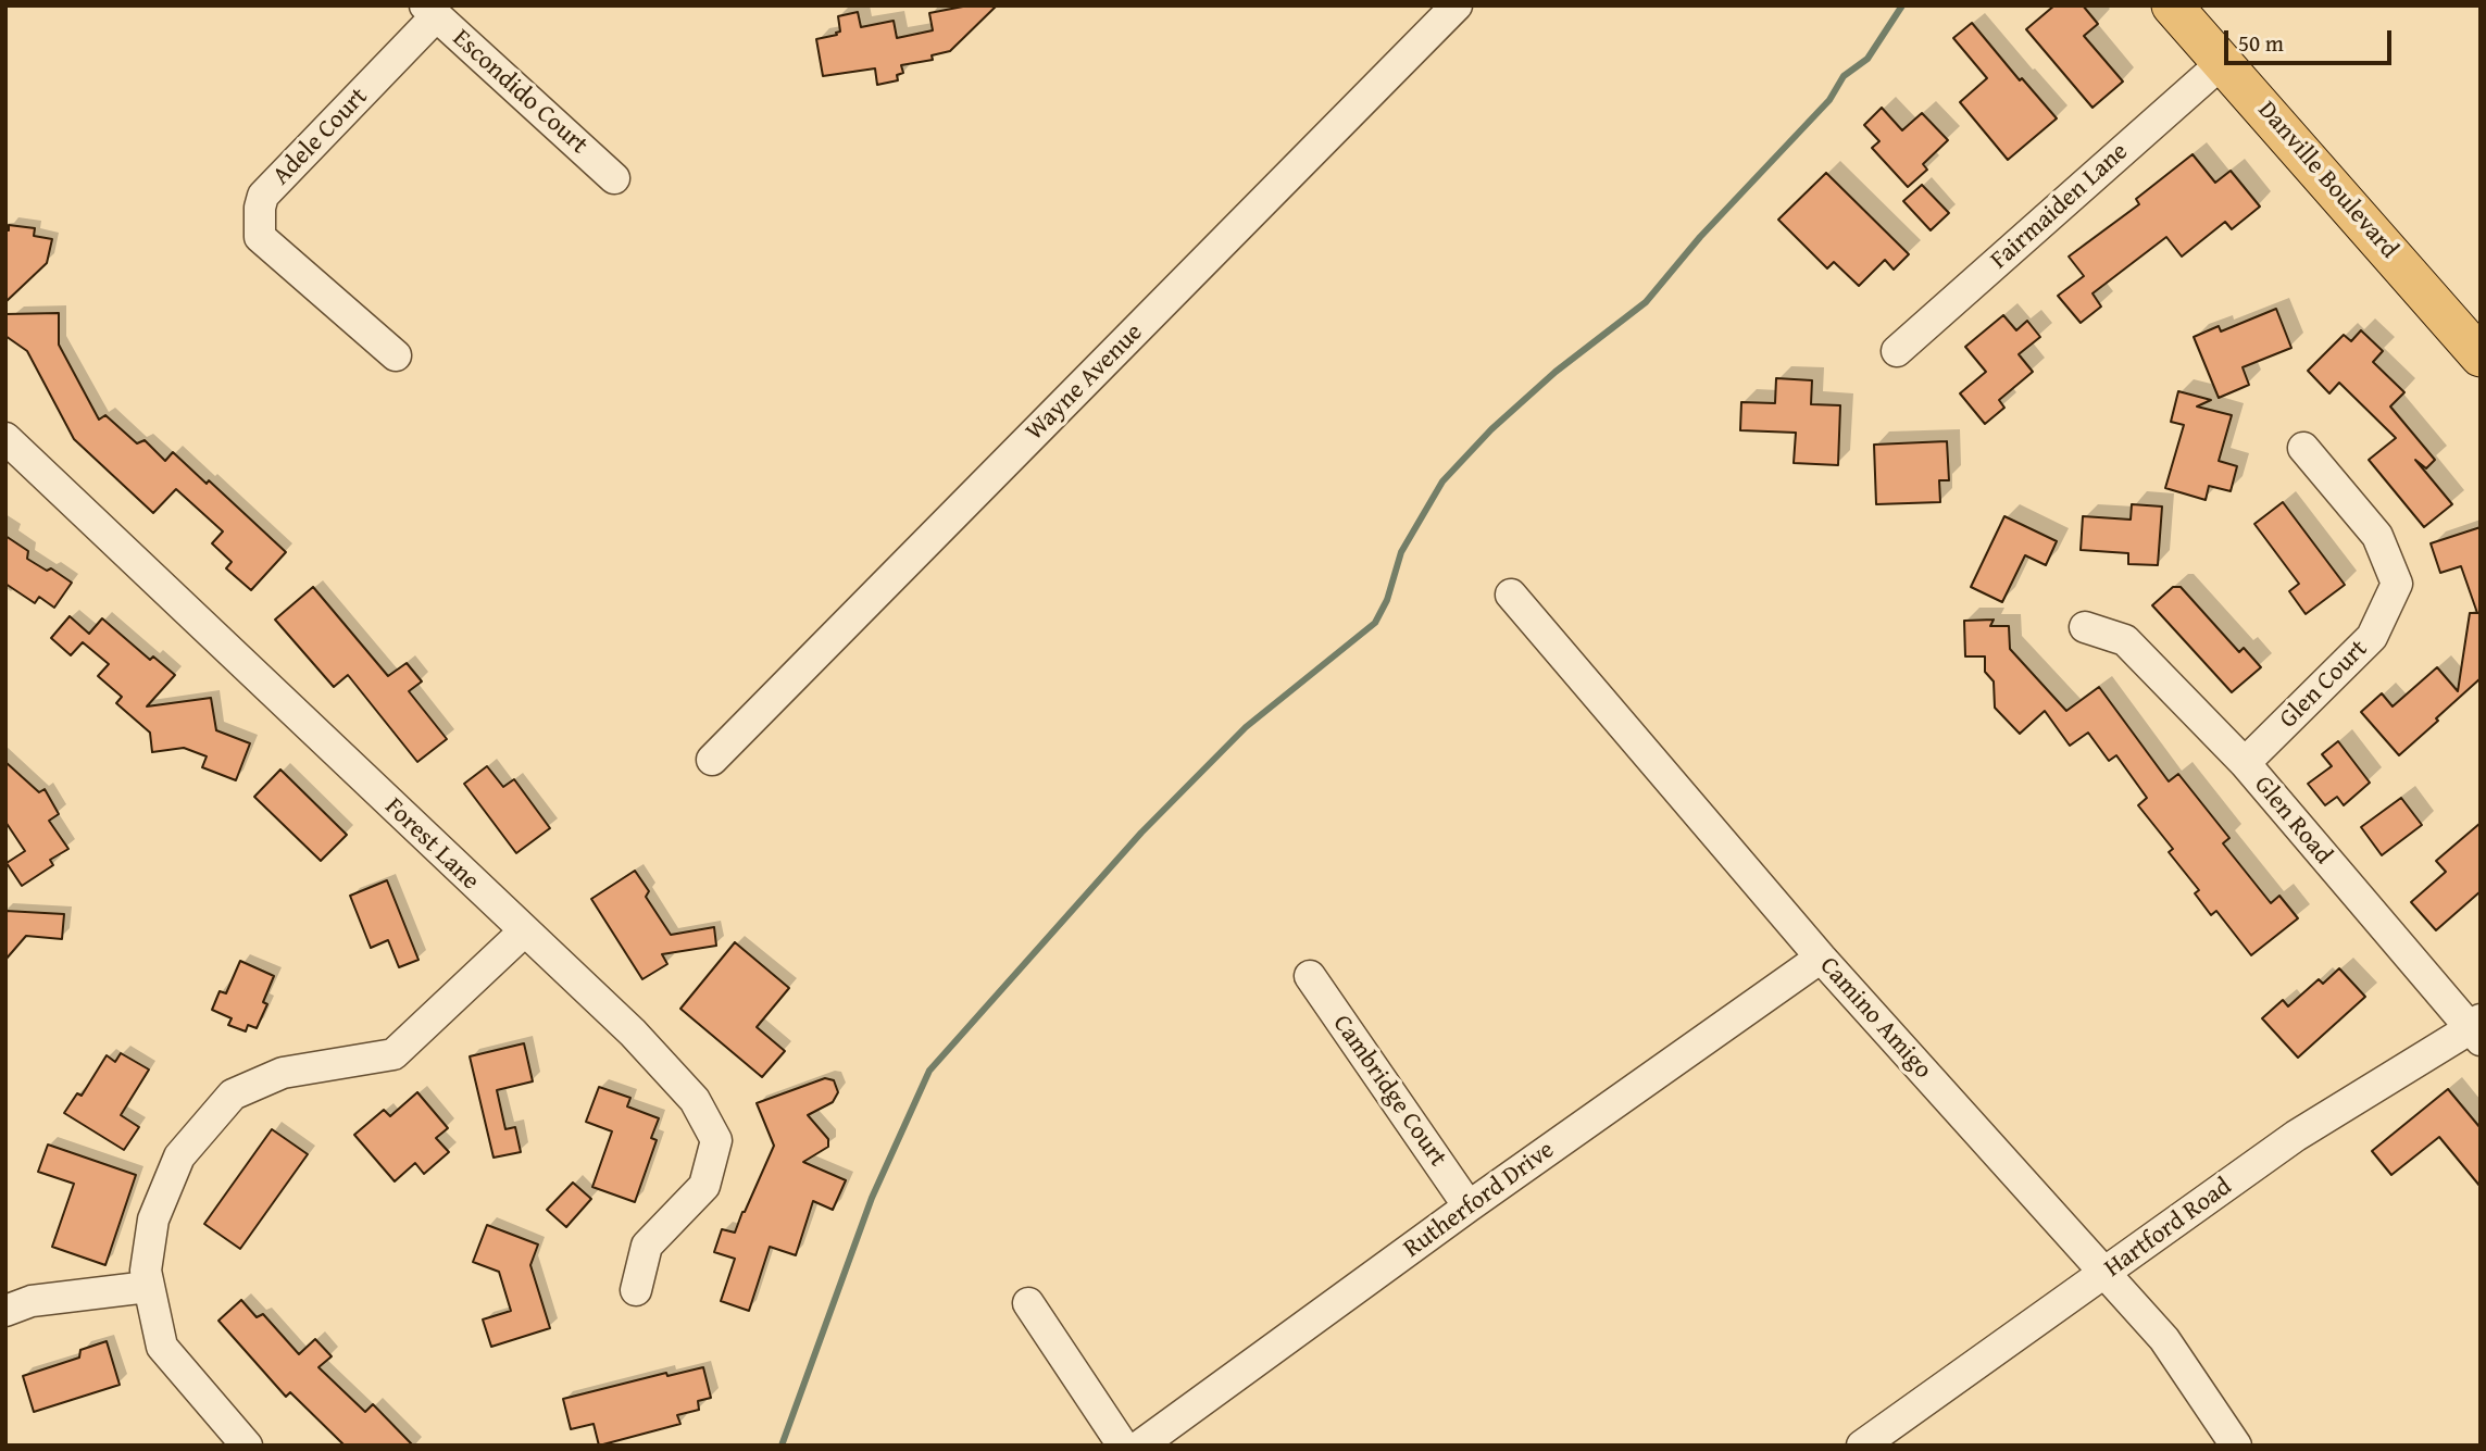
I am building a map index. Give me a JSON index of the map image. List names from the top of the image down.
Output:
{
  "streets": {
    "main road": ["Danville Boulevard"],
    "street": [
      "Escondido Court",
      "Adele Court",
      "Fairmaiden Lane",
      "Wayne Avenue",
      "Glen Court",
      "Glen Road",
      "Forest Lane",
      "Camino Amigo",
      "Cambridge Court",
      "Rutherford Drive",
      "Hartford Road"
    ]
  },
  "crossings": [
    ["Escondido Court", "Adele Court"],
    ["Danville Boulevard", "Fairmaiden Lane"],
    ["Glen Court", "Glen Road"],
    ["Glen Road", "Hartford Road"],
    ["Camino Amigo", "Rutherford Drive"],
    ["Camino Amigo", "Hartford Road"],
    ["Cambridge Court", "Rutherford Drive"]
  ],
  "scale_bar": "50 m"
}
